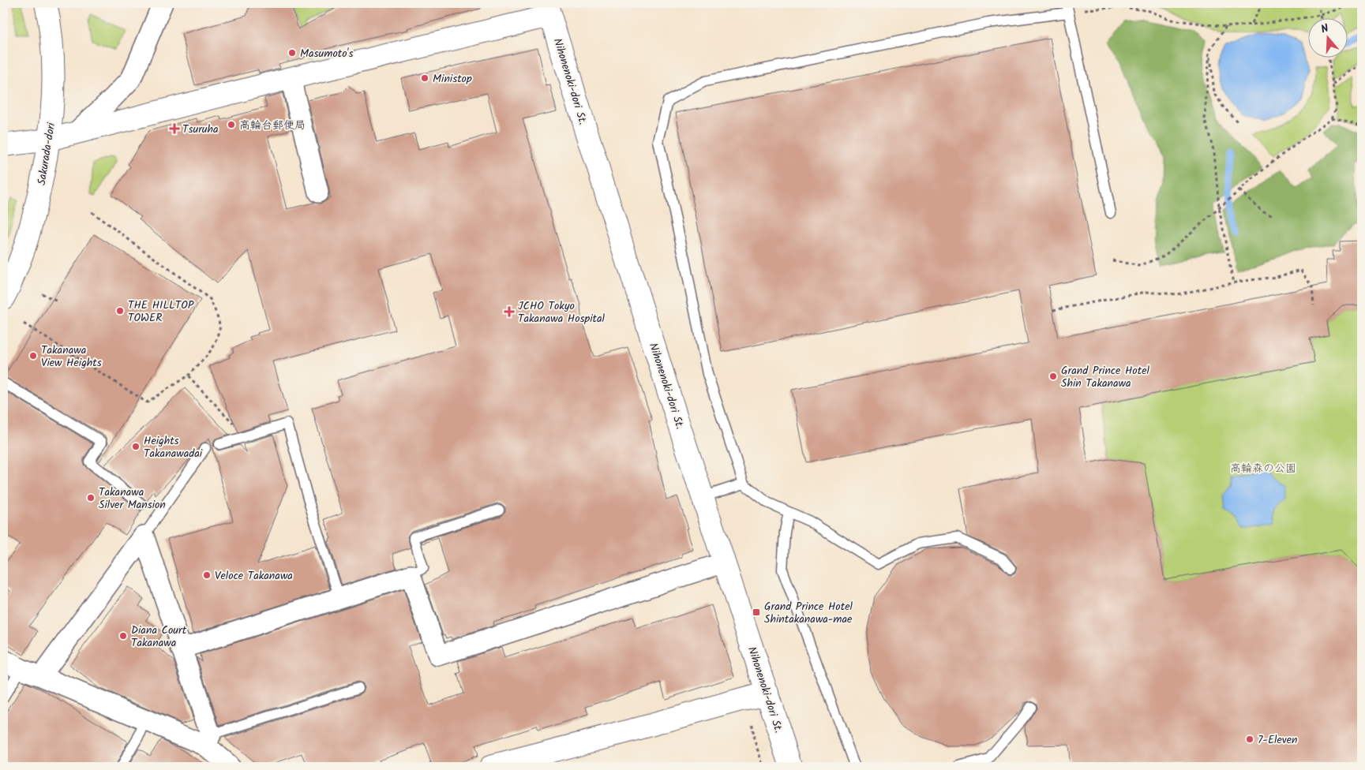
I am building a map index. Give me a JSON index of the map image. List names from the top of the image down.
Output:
{
  "streets": {
    "main road": ["Nihonenoki-dori St.", "Sakurada-dori"]
  },
  "parks": ["高輪森の公園"],
  "places": {
    "other": [
      "Masumoto's",
      "Ministop",
      "高輪台郵便局",
      "THE HILLTOP TOWER",
      "Takanawa View Heights",
      "Grand Prince Hotel Shin Takanawa",
      "Heights Takanawadai",
      "Takanawa Silver Mansion",
      "Veloce Takanawa",
      "Diana Court Takanawa",
      "7-Eleven"
    ],
    "health": ["Tsuruha", "JCHO Tokyo Takanawa Hospital"],
    "transit": ["Grand Prince Hotel Shintakanawa-mae"]
  },
  "north": "top"
}
